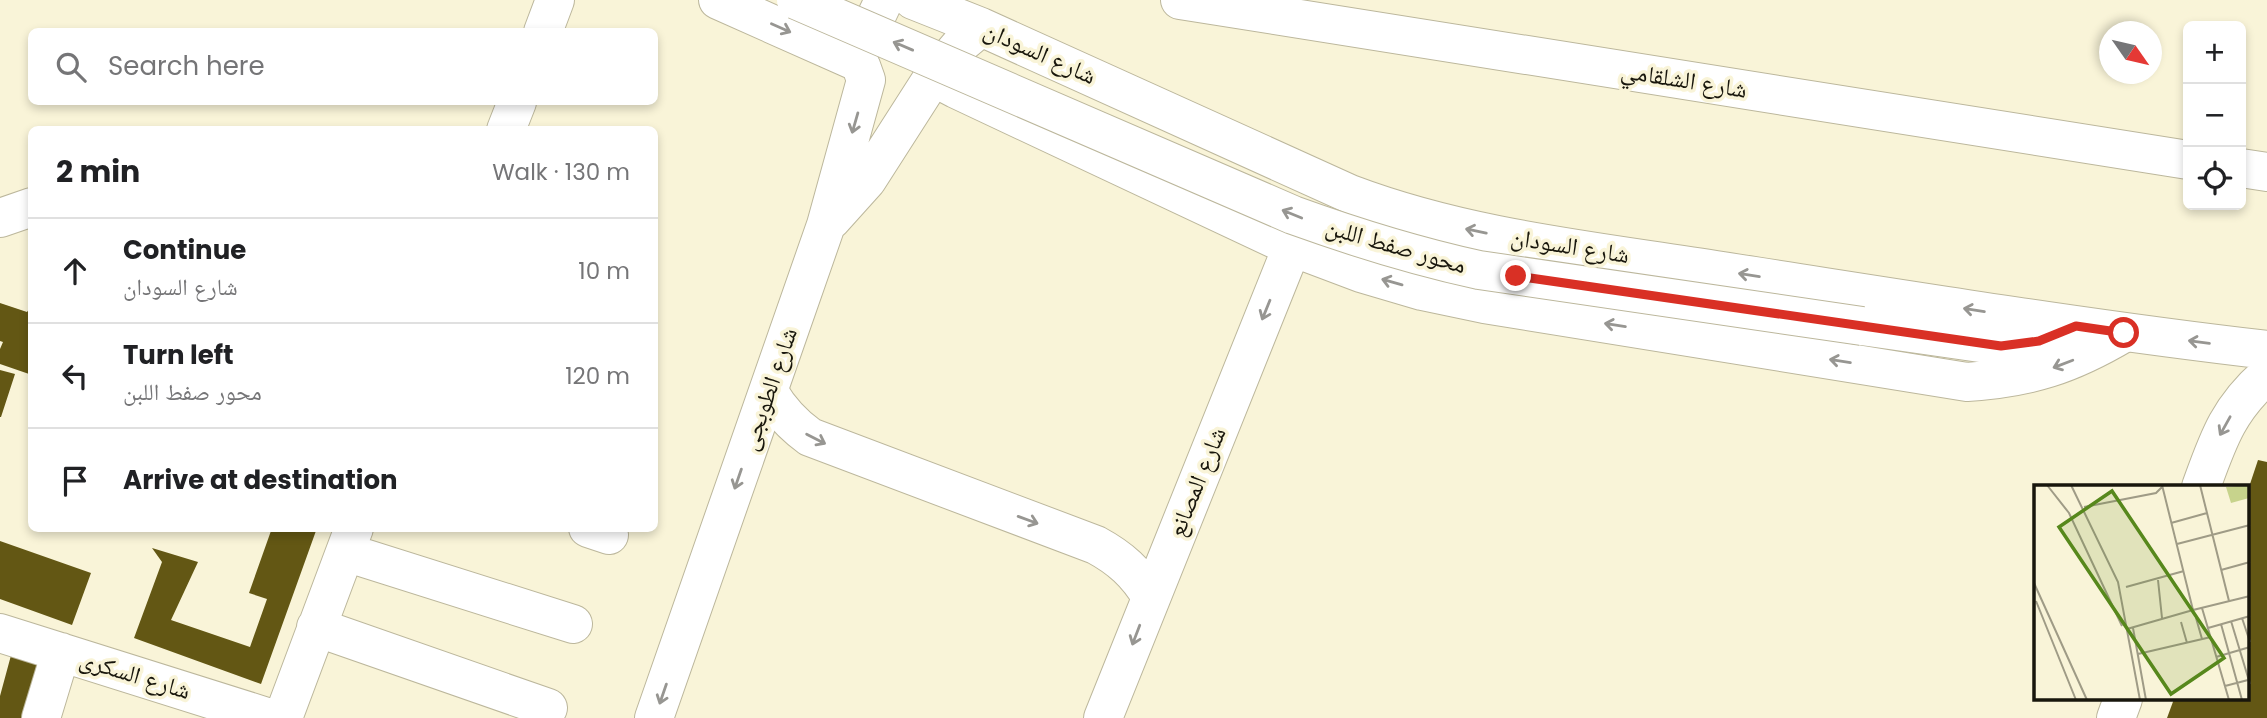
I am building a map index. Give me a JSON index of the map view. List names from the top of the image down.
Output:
{
  "streets": {
    "main road": [
      "شارع السودان",
      "شارع الشلقامي",
      "محور صفط اللبن",
      "شارع الطوبجى",
      "شارع المصانع",
      "شارع السكرى"
    ]
  },
  "crossings": [
    ["شارع السودان", "محور صفط اللبن"]
  ],
  "one_way": ["شارع المصانع"],
  "north": "bottom right",
  "page": {
    "map_buttons": ["+", "−"],
    "search": "Search here",
    "heading": ["2 min", "Walk · 130 m"],
    "list": [
      ["Continue", "شارع السودان", "10 m"],
      ["Turn left", "محور صفط اللبن", "120 m"],
      "Arrive at destination"
    ]
  }
}
